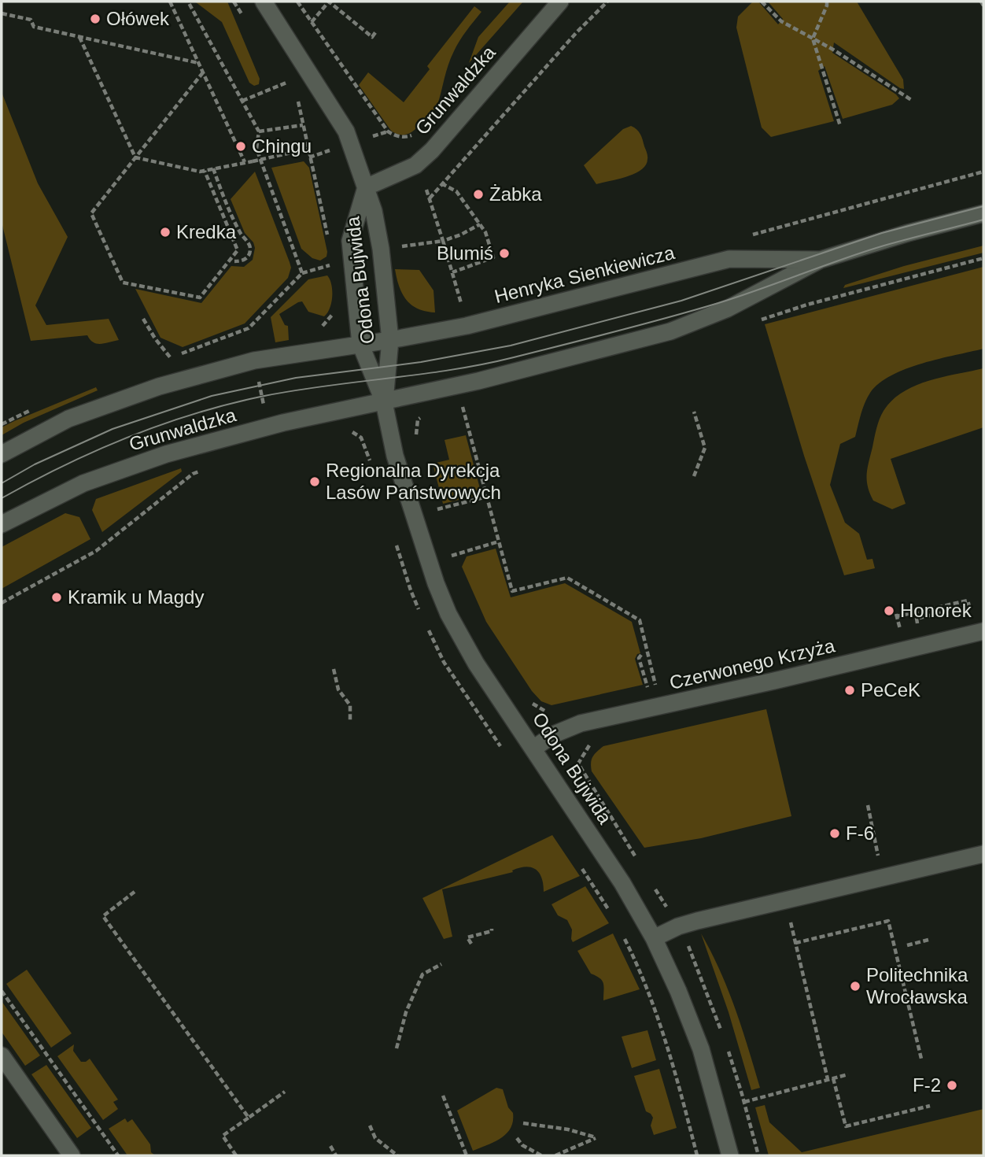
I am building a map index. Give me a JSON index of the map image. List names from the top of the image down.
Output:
{
  "streets": {
    "street": [
      "Grunwaldzka",
      "Henryka Sienkiewicza",
      "Odona Bujwida",
      "Czerwonego Krzyża"
    ]
  },
  "crossings": [
    ["Grunwaldzka", "Henryka Sienkiewicza"],
    ["Grunwaldzka", "Odona Bujwida"],
    ["Henryka Sienkiewicza", "Odona Bujwida"],
    ["Odona Bujwida", "Czerwonego Krzyża"]
  ],
  "places": [
    "Ołówek",
    "Chingu",
    "Żabka",
    "Kredka",
    "Blumiś",
    "Regionalna Dyrekcja Lasów Państwowych",
    "Kramik u Magdy",
    "Honorek",
    "PeCeK",
    "F-6",
    "Politechnika Wrocławska",
    "F-2"
  ]
}
